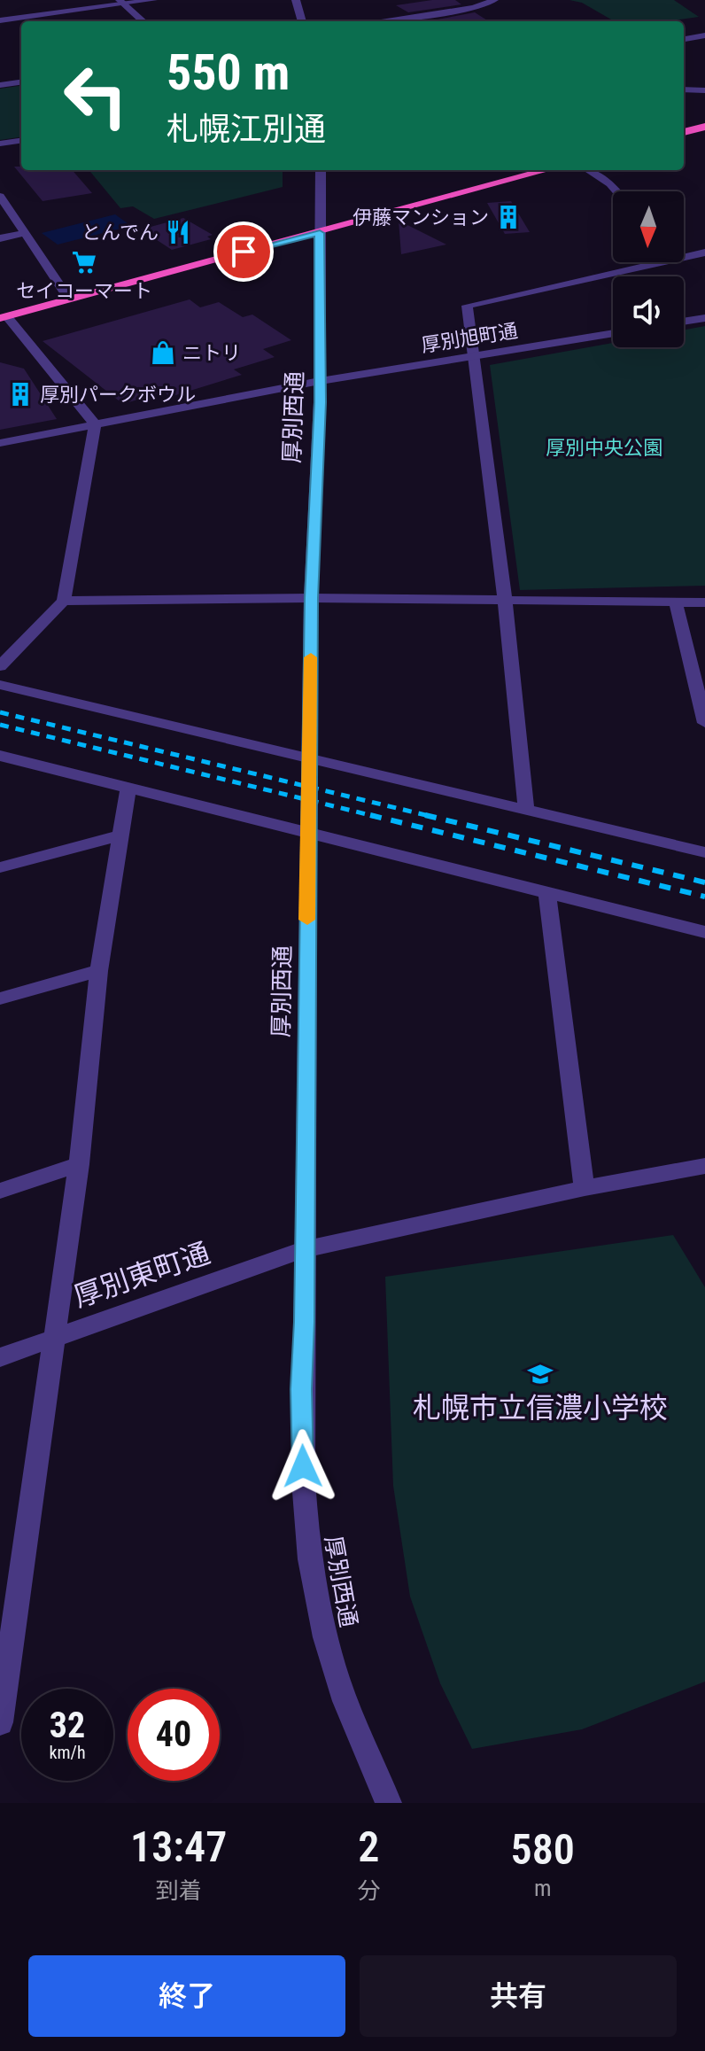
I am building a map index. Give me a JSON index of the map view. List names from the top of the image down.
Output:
{
  "streets": {
    "street": ["厚別旭町通", "厚別西通", "厚別東町通"]
  },
  "crossings": [
    ["厚別旭町通", "厚別西通"],
    ["厚別西通", "厚別東町通"]
  ],
  "parks": ["厚別中央公園"],
  "places": {
    "building": ["伊藤マンション", "厚別パークボウル"],
    "restaurant": ["とんでん"],
    "supermarket": ["セイコーマート"],
    "shop": ["ニトリ"],
    "school or university": ["札幌市立信濃小学校"]
  },
  "north": "bottom",
  "page": {
    "turn": ["550 m", "札幌江別通"],
    "speed": "32 km/h",
    "limit": "40",
    "eta": [
      "13:47",
      "到着",
      "2",
      "分",
      "580",
      "m"
    ],
    "buttons": ["終了", "共有"]
  }
}
